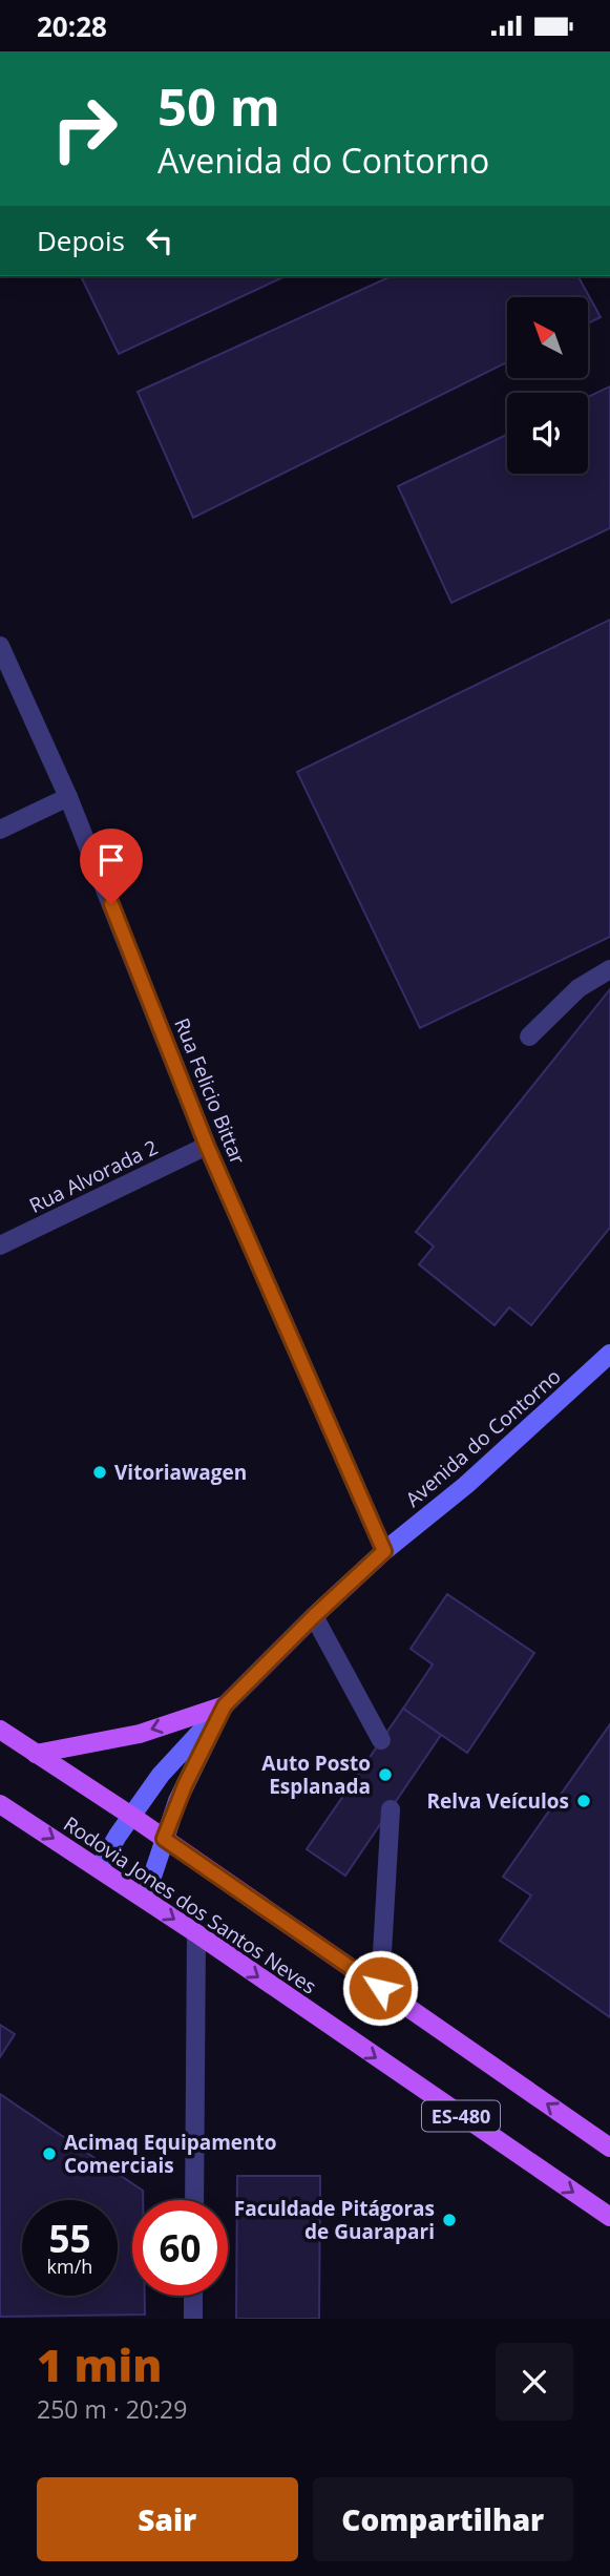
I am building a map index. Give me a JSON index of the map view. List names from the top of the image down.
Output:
{
  "streets": {
    "main road": ["Avenida do Contorno", "Rodovia Jones dos Santos Neves", "ES-480"],
    "street": ["Rua Felicio Bittar", "Rua Alvorada 2"]
  },
  "crossings": [
    ["Rua Felicio Bittar", "Rua Alvorada 2"],
    ["Rua Felicio Bittar", "Avenida do Contorno"],
    ["Avenida do Contorno", "Rodovia Jones dos Santos Neves"]
  ],
  "places": [
    "Vitoriawagen",
    "Auto Posto Esplanada",
    "Relva Veículos",
    "Acimaq Equipamento Comerciais",
    "Faculdade Pitágoras de Guarapari"
  ],
  "north": "top left",
  "page": {
    "status": "20:28",
    "turn": ["50 m", "Avenida do Contorno"],
    "then": "Depois",
    "speed": "55 km/h",
    "limit": "60",
    "heading": ["1 min", "250 m · 20:29"],
    "buttons": ["Sair", "Compartilhar"]
  }
}
